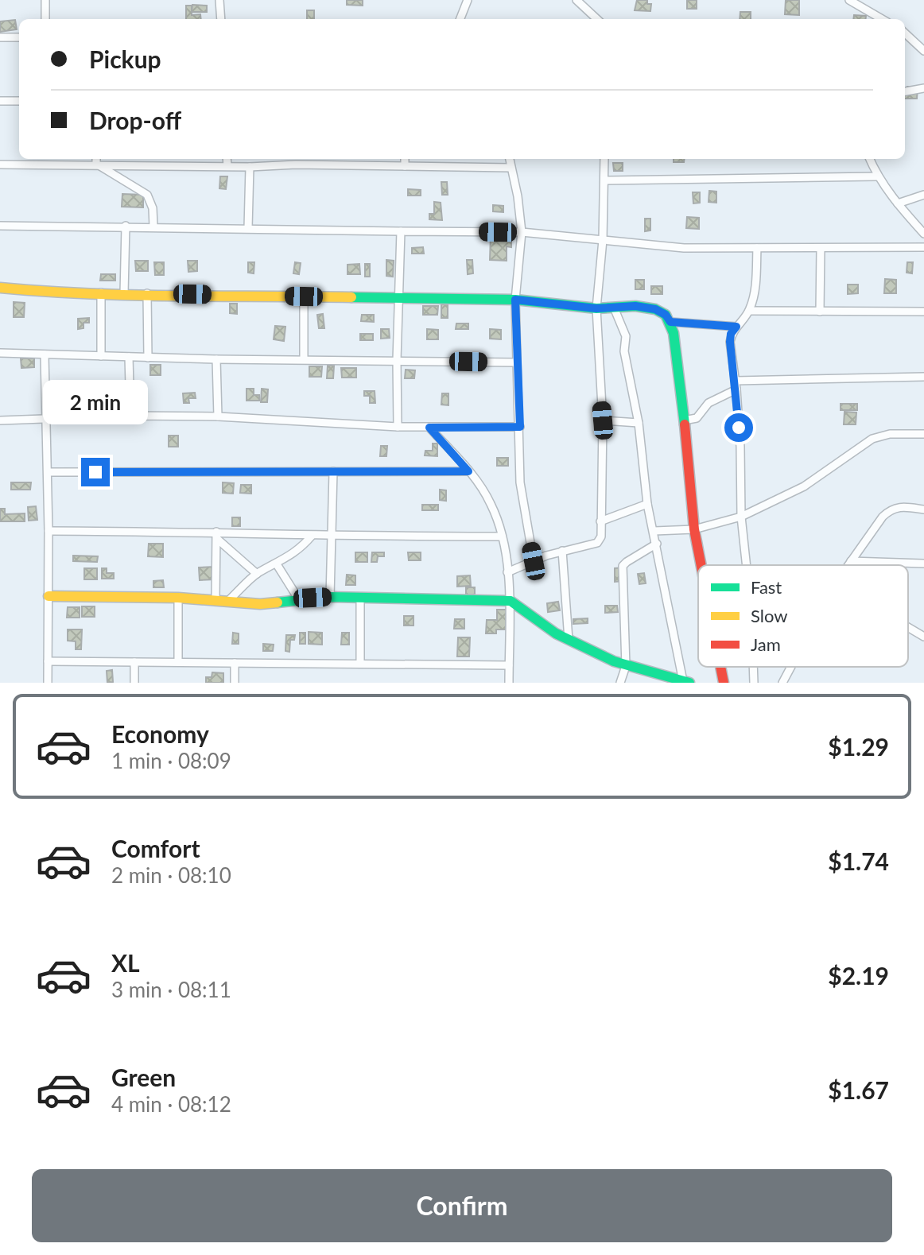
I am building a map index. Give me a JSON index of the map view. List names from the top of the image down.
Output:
{
  "legend": ["Fast", "Slow", "Jam"],
  "page": {
    "banner": ["Pickup", "Drop-off"],
    "bubble": "2 min",
    "list": [
      {
        "name": "Economy",
        "note": "1 min · 08:09",
        "value": "$1.29"
      },
      {
        "name": "Comfort",
        "note": "2 min · 08:10",
        "value": "$1.74"
      },
      {
        "name": "XL",
        "note": "3 min · 08:11",
        "value": "$2.19"
      },
      {
        "name": "Green",
        "note": "4 min · 08:12",
        "value": "$1.67"
      }
    ],
    "buttons": "Confirm"
  }
}
